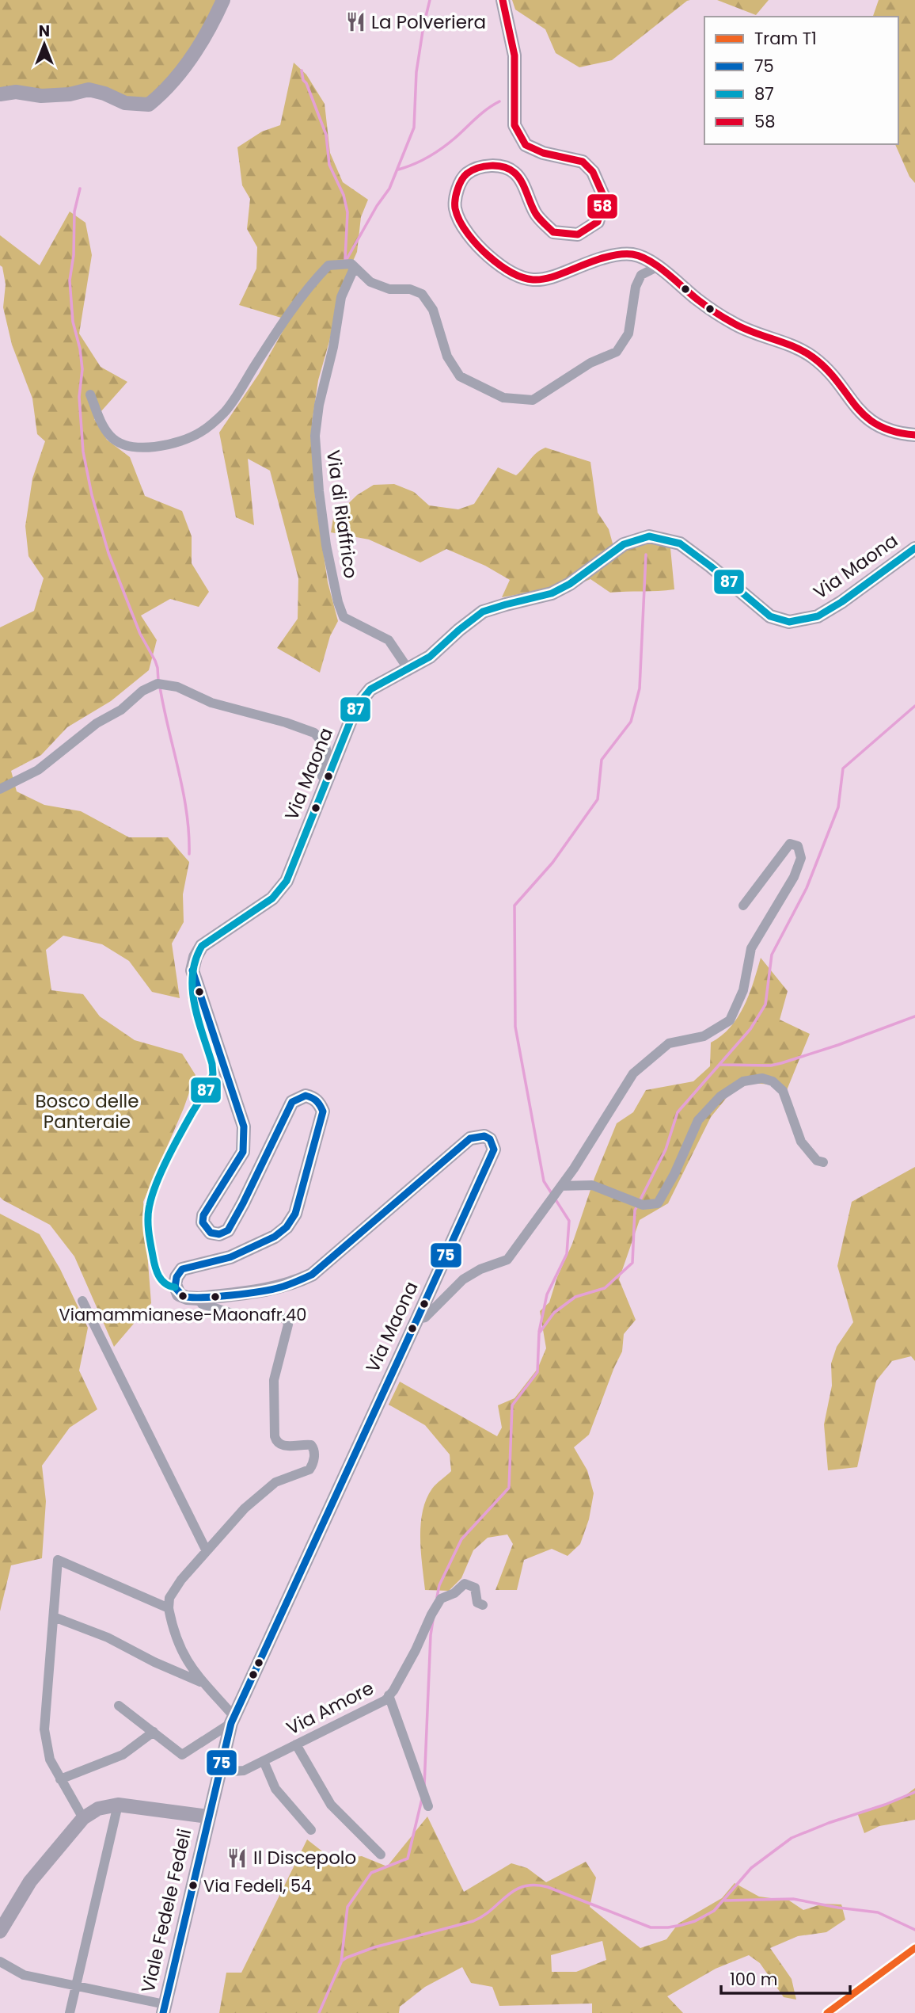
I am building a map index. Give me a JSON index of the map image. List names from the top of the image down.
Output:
{
  "streets": {
    "main road": ["Via Maona", "Viale Fedele Fedeli"],
    "street": ["Via di Riaffrico", "Via Amore"]
  },
  "crossings": [
    ["Via di Riaffrico", "Via Maona"],
    ["Via Maona", "Via Amore"],
    ["Via Maona", "Viale Fedele Fedeli"]
  ],
  "parks": ["Bosco delle Panteraie"],
  "places": {
    "restaurant": ["La Polveriera", "Il Discepolo"],
    "other": ["Viamammianese-Maonafr.40", "Via Fedeli, 54"]
  },
  "lines": [
    "transit line 58",
    "transit line 87",
    "transit line 75",
    "tram line T1"
  ],
  "legend": [
    "Tram T1",
    "75",
    "87",
    "58"
  ],
  "scale_bar": "100 m",
  "north": "top"
}
